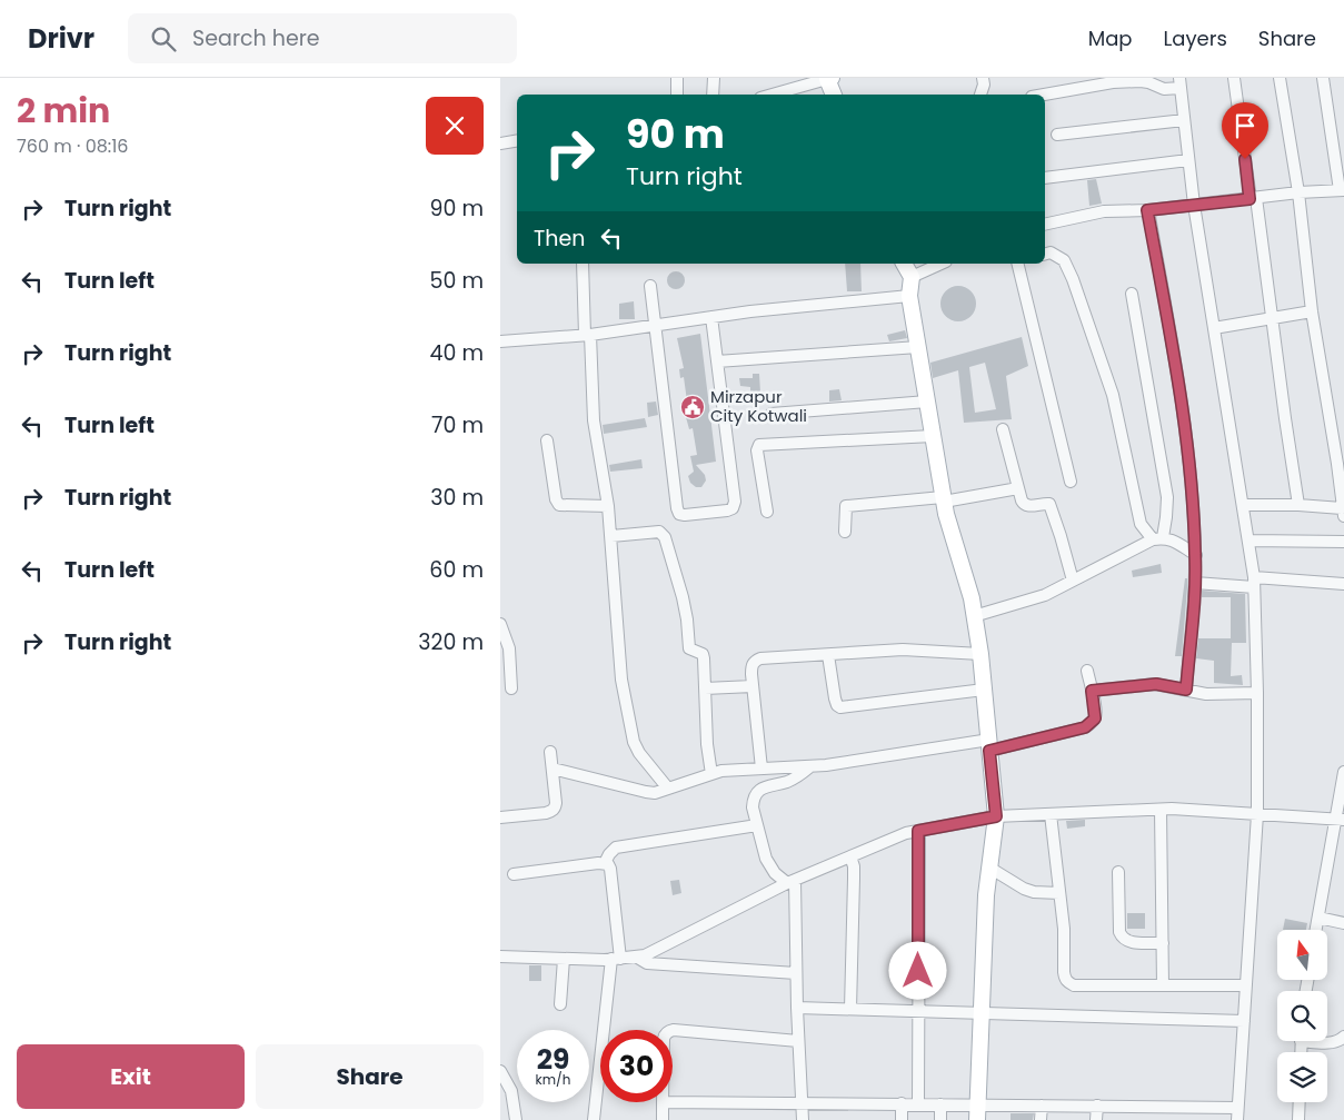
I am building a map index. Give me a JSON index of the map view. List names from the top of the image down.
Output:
{
  "places": {
    "public building": ["Mirzapur City Kotwali"]
  },
  "north": "top",
  "page": {
    "header": "Drivr",
    "search": "Search here",
    "nav": ["Map", "Layers", "Share"],
    "heading": ["2 min", "760 m · 08:16"],
    "turn": ["90 m", "Turn right"],
    "list": [
      {
        "name": "Turn right",
        "value": "90 m"
      },
      {
        "name": "Turn left",
        "value": "50 m"
      },
      {
        "name": "Turn right",
        "value": "40 m"
      },
      {
        "name": "Turn left",
        "value": "70 m"
      },
      {
        "name": "Turn right",
        "value": "30 m"
      },
      {
        "name": "Turn left",
        "value": "60 m"
      },
      {
        "name": "Turn right",
        "value": "320 m"
      }
    ],
    "then": "Then",
    "speed": "29 km/h",
    "limit": "30",
    "buttons": ["Exit", "Share"]
  }
}
